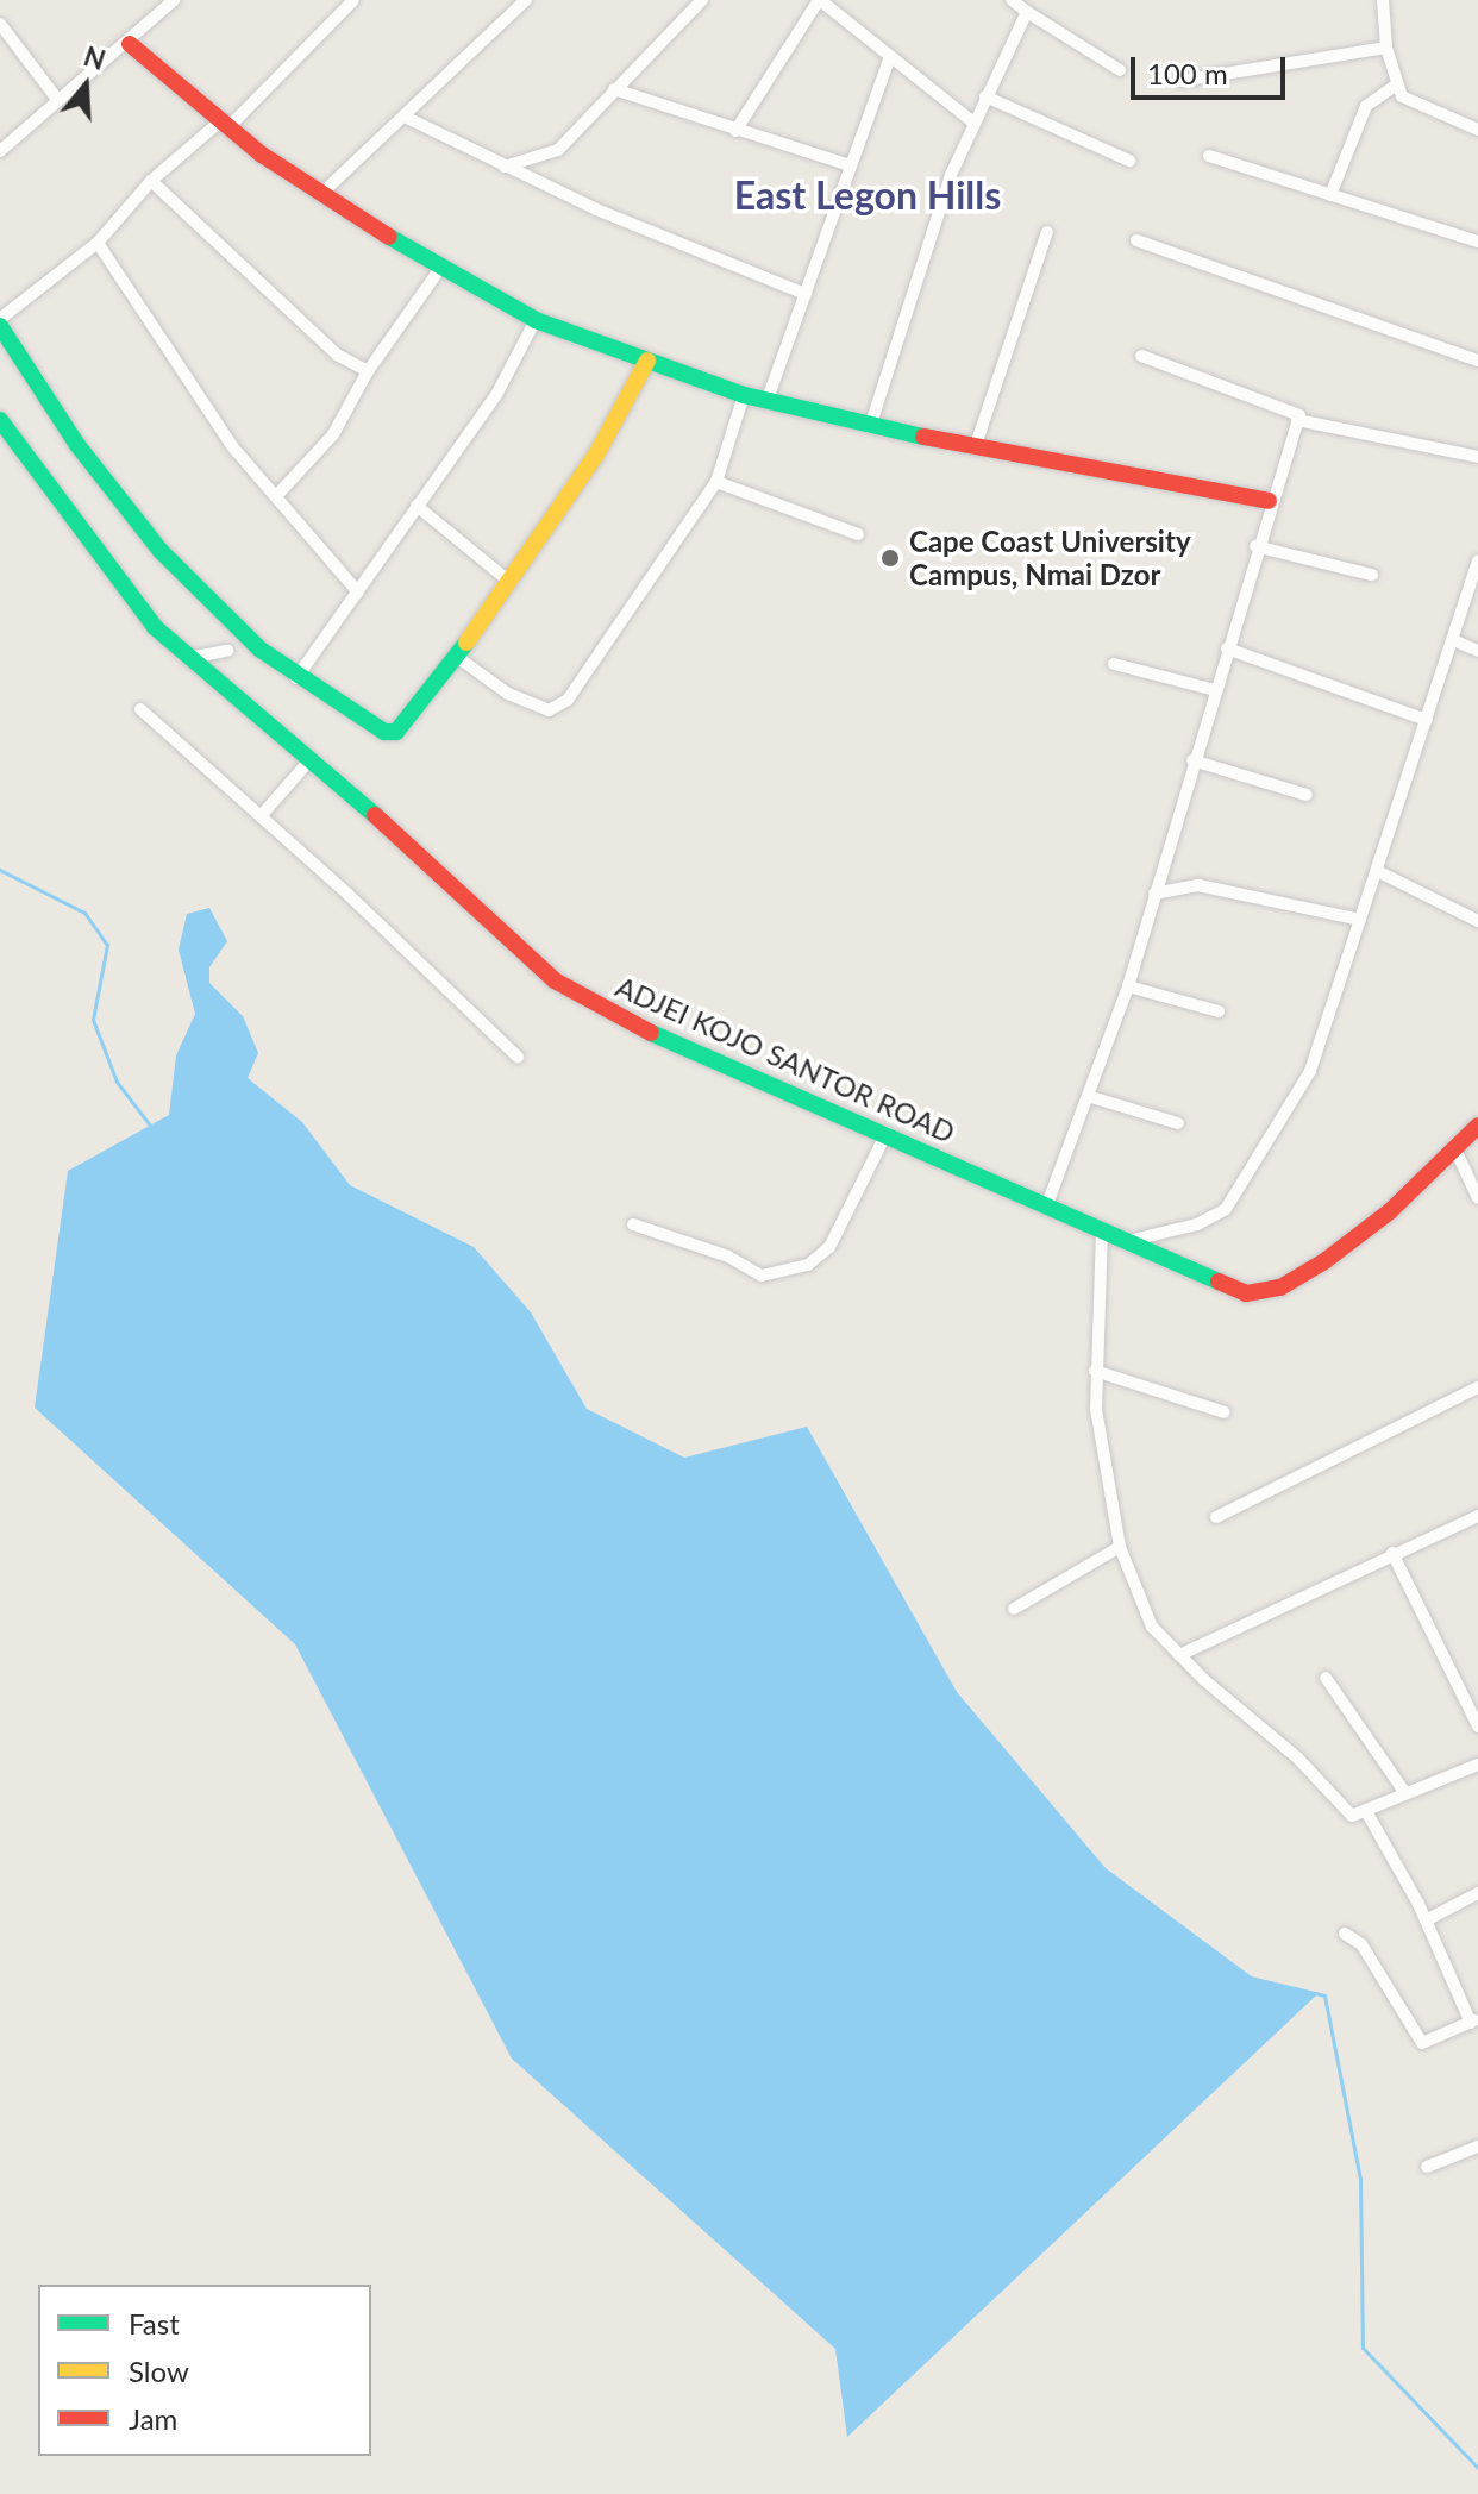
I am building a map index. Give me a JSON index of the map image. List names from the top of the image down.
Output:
{
  "streets": {
    "street": ["ADJEI KOJO SANTOR ROAD"]
  },
  "districts": ["East Legon Hills"],
  "places": ["Cape Coast University Campus, Nmai Dzor"],
  "legend": ["Fast", "Slow", "Jam"],
  "scale_bar": "100 m",
  "north": "top"
}
